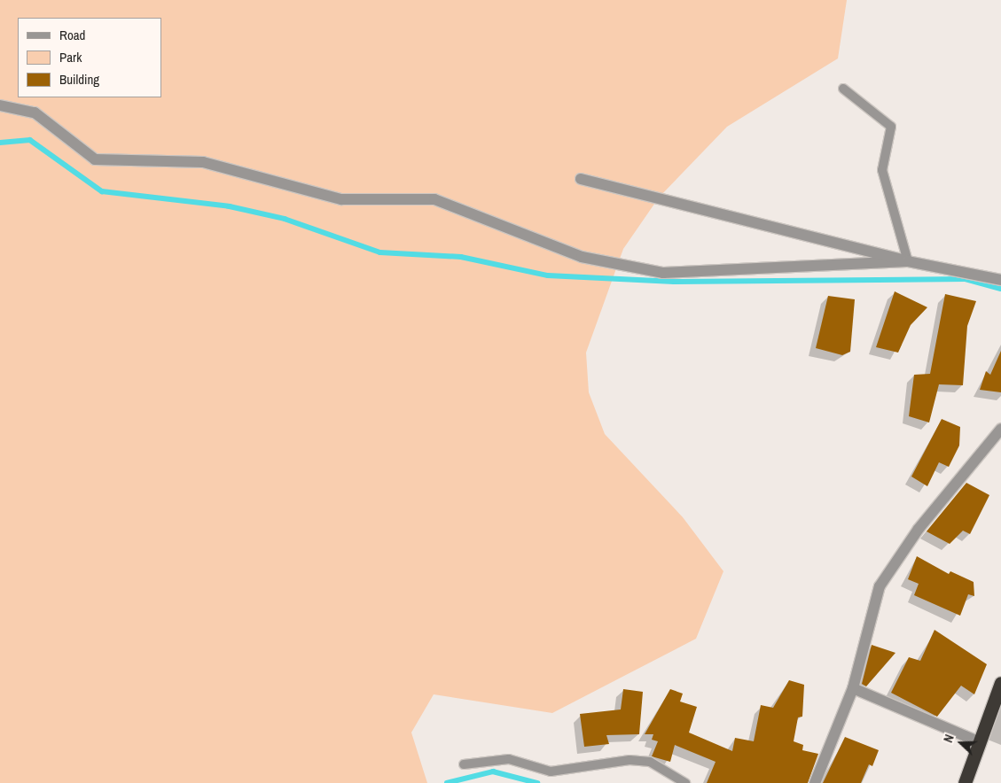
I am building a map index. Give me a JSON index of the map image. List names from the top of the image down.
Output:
{
  "legend": ["Road", "Park", "Building"],
  "north": "left"
}
